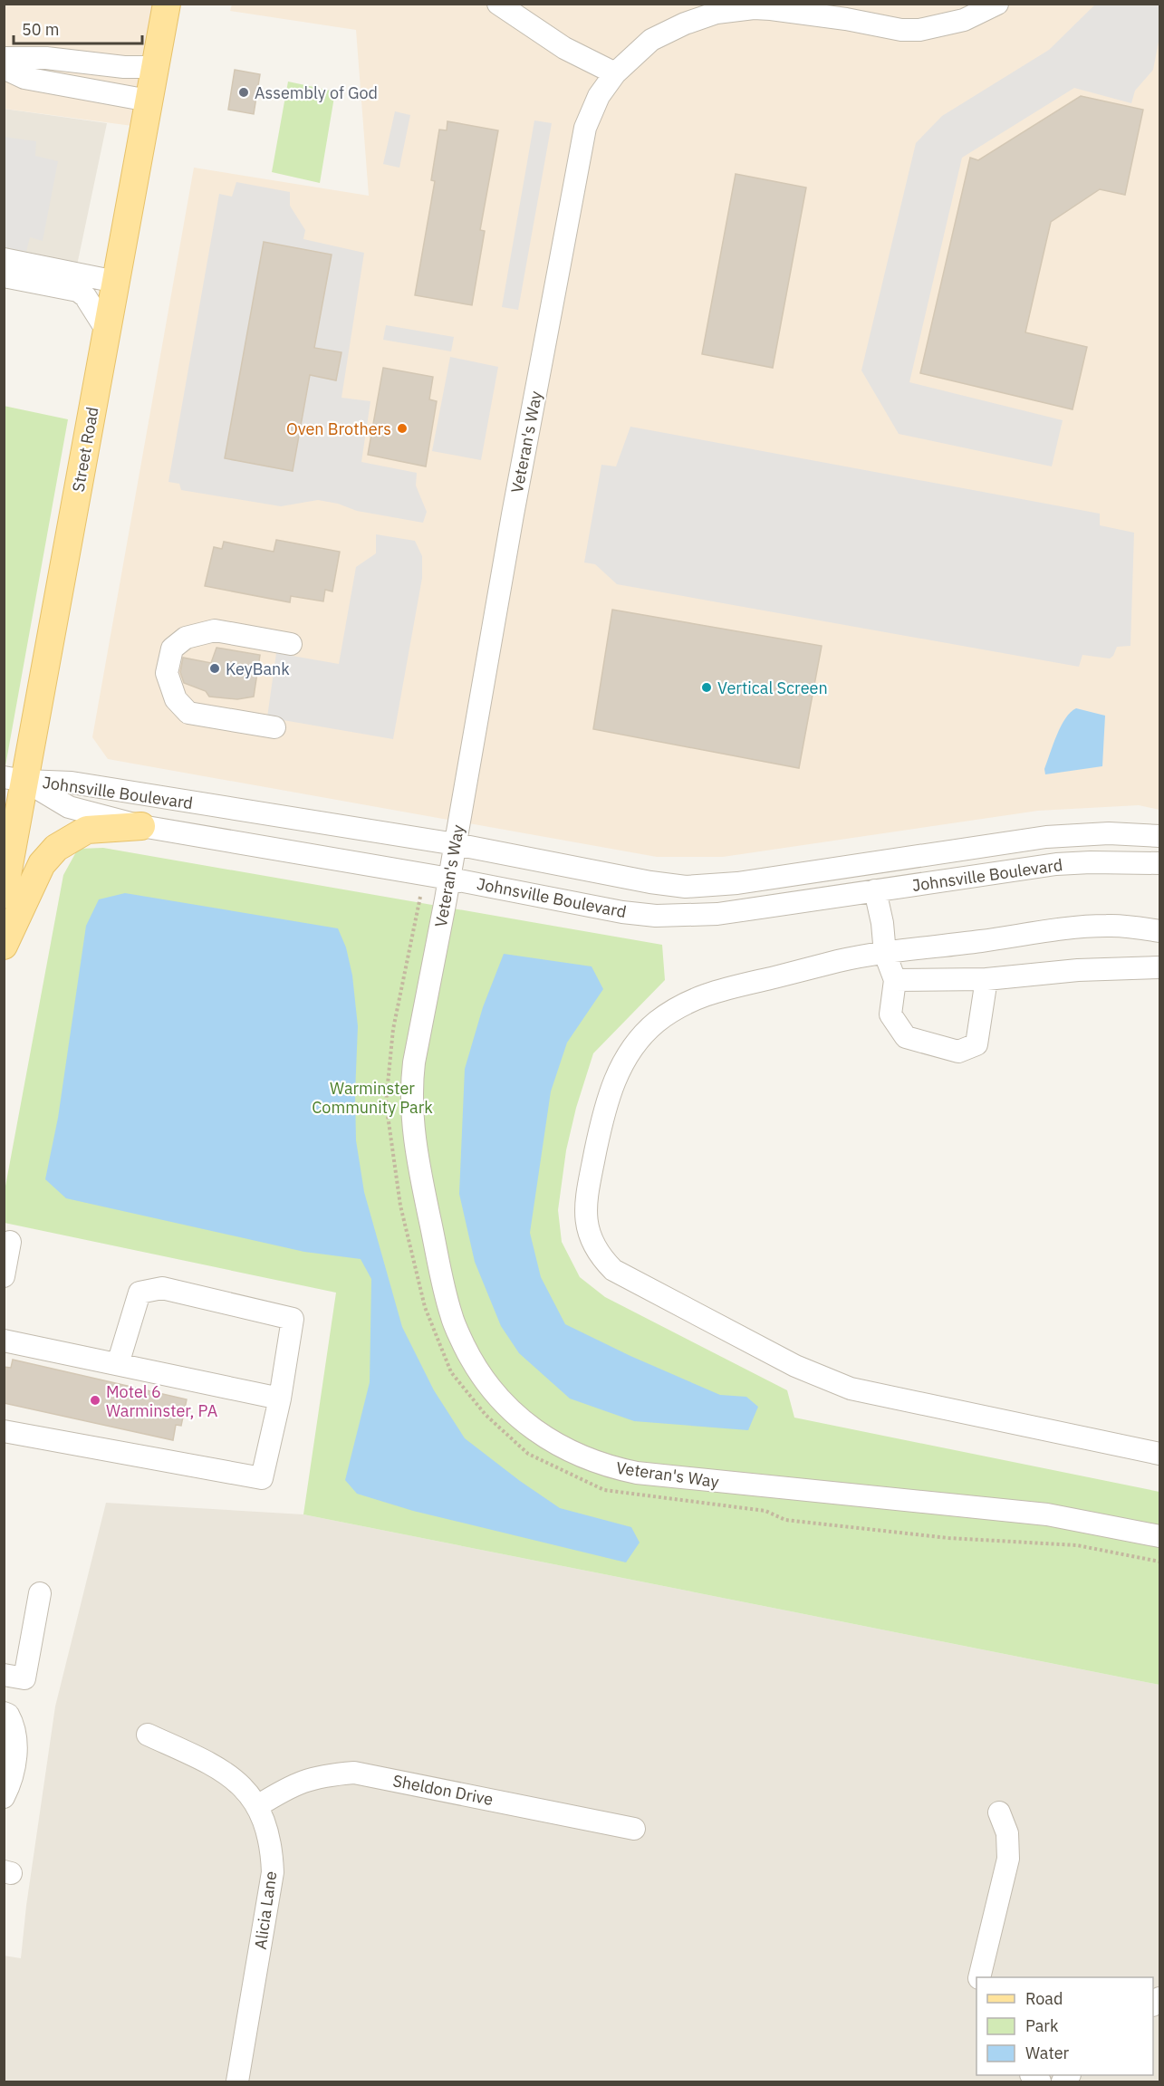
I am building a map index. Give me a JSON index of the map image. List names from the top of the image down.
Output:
{
  "streets": {
    "main road": ["Street Road"],
    "street": [
      "Veteran's Way",
      "Johnsville Boulevard",
      "Sheldon Drive",
      "Alicia Lane"
    ]
  },
  "crossings": [
    ["Veteran's Way", "Johnsville Boulevard"],
    ["Street Road", "Johnsville Boulevard"],
    ["Sheldon Drive", "Alicia Lane"]
  ],
  "parks": ["Warminster Community Park"],
  "places": [
    "Assembly of God",
    "Oven Brothers",
    "KeyBank",
    "Vertical Screen",
    "Motel 6 Warminster, PA"
  ],
  "legend": ["Road", "Park", "Water"],
  "scale_bar": "50 m"
}
